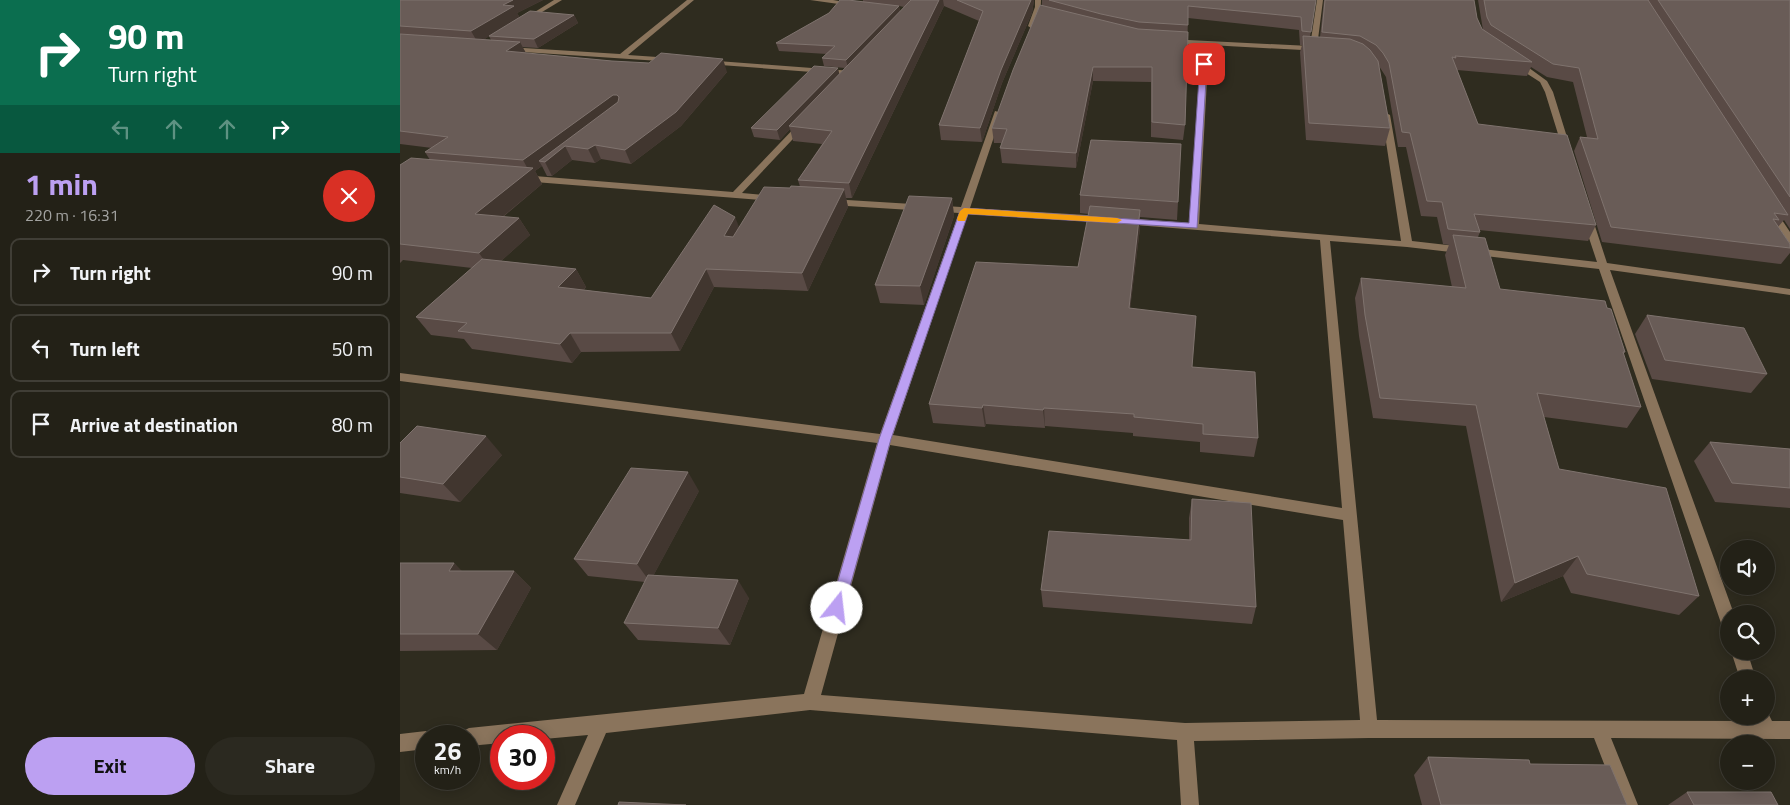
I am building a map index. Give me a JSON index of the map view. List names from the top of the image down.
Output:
{
  "page": {
    "turn": ["90 m", "Turn right"],
    "heading": ["1 min", "220 m · 16:31"],
    "list": [
      {
        "name": "Turn right",
        "value": "90 m"
      },
      {
        "name": "Turn left",
        "value": "50 m"
      },
      {
        "name": "Arrive at destination",
        "value": "80 m"
      }
    ],
    "map_buttons": ["+", "−"],
    "speed": "26 km/h",
    "limit": "30",
    "buttons": ["Exit", "Share"]
  }
}
